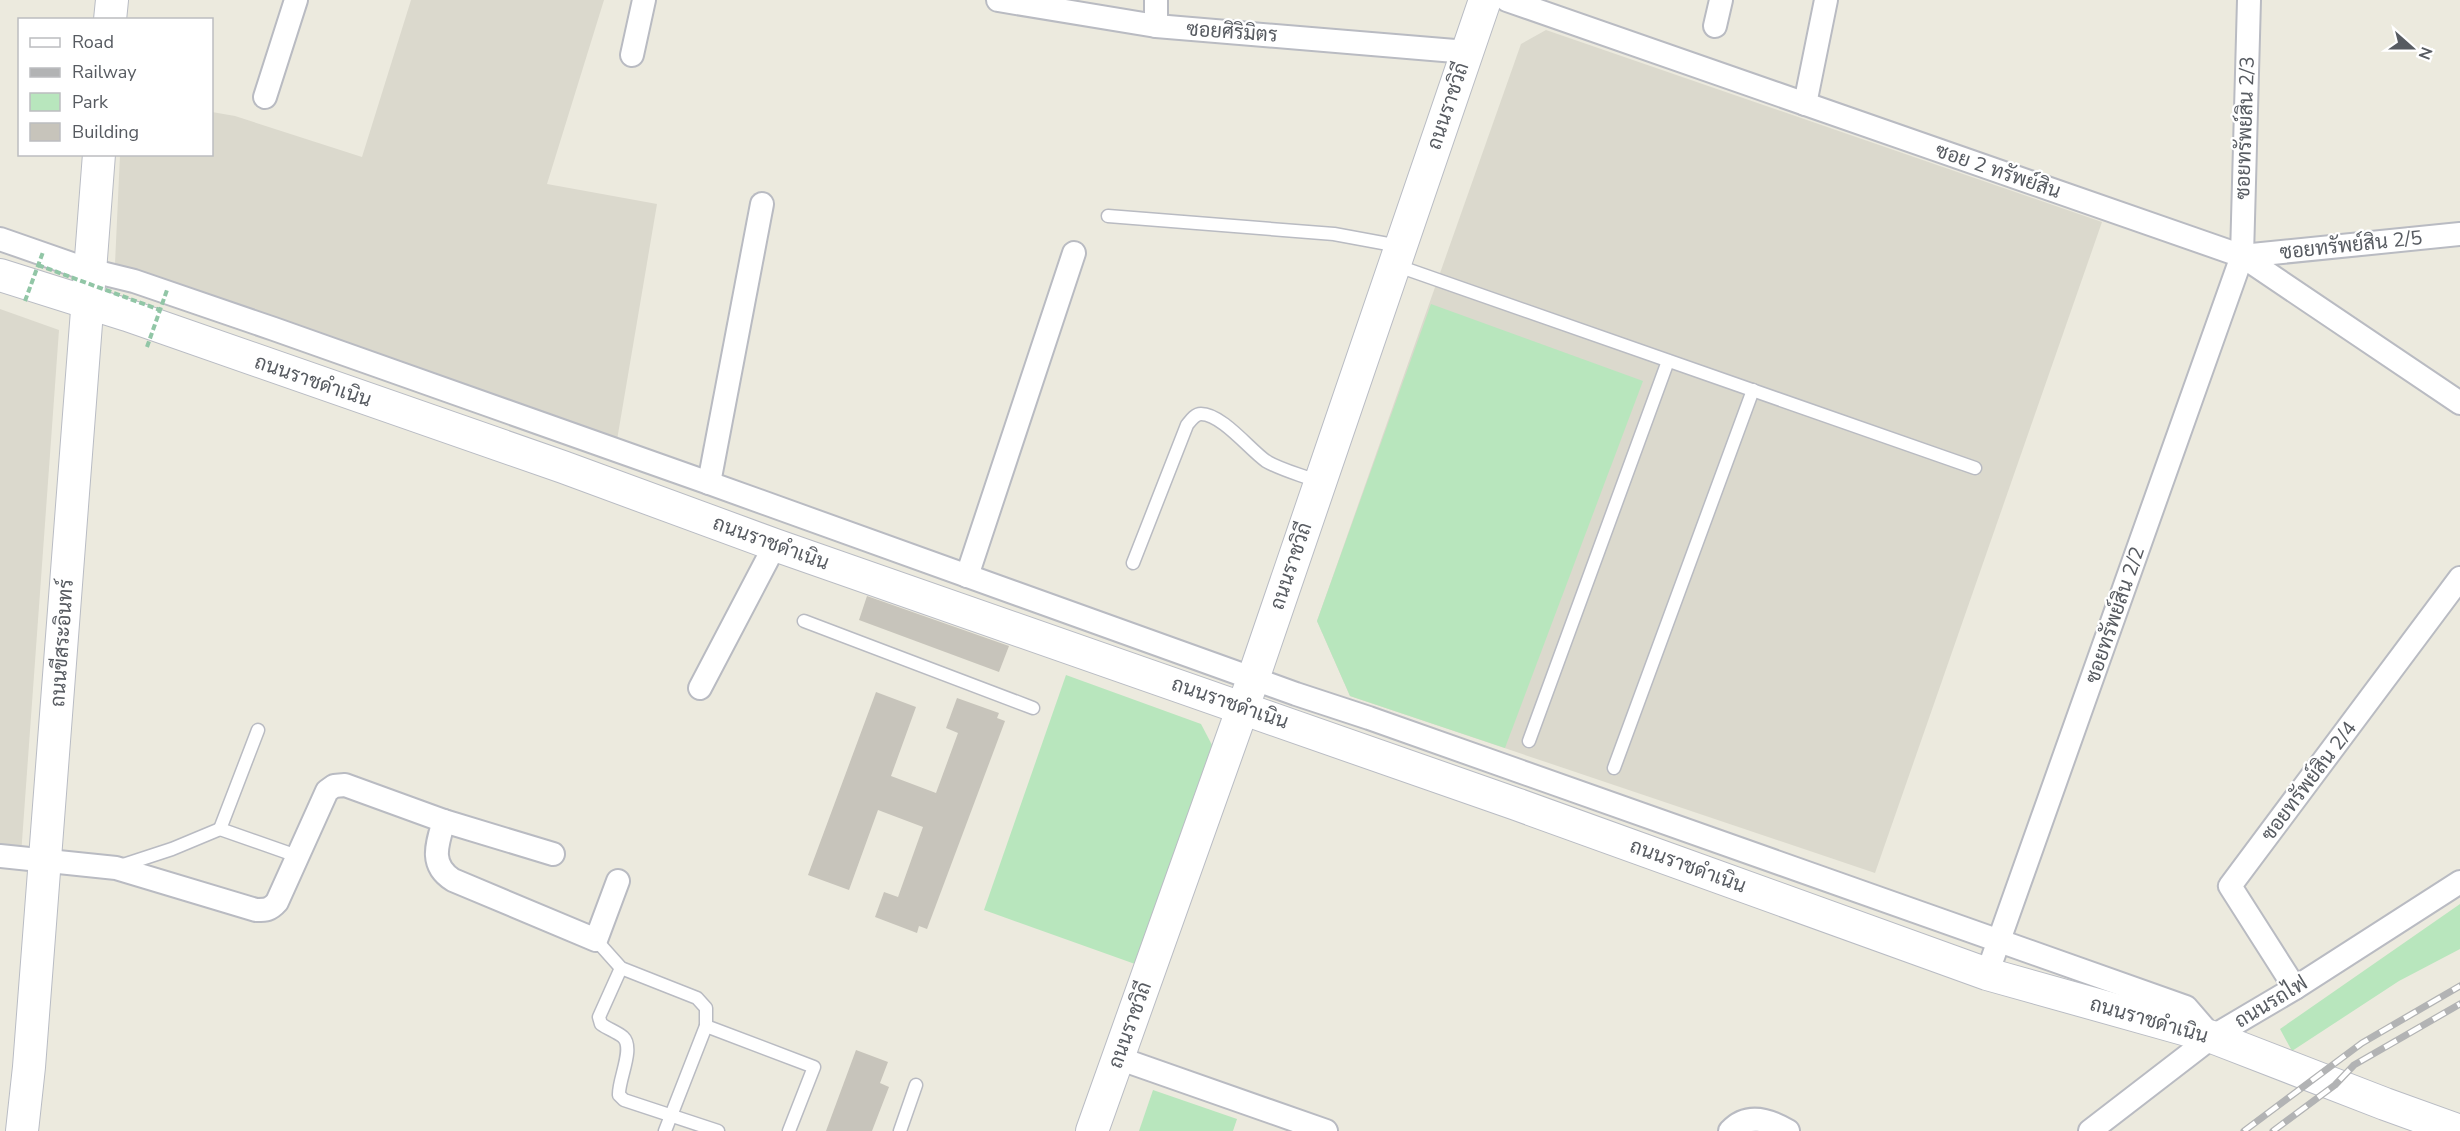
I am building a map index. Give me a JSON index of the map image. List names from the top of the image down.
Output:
{
  "streets": {
    "main road": ["ถนนราชวิถี", "ถนนราชดำเนิน", "ถนนขีสระอินทร์"],
    "street": [
      "ซอยศิริมิตร",
      "ซอยทรัพย์สิน 2/3",
      "ซอย 2 ทรัพย์สิน",
      "ซอยทรัพย์สิน 2/5",
      "ซอยทรัพย์สิน 2/2",
      "ซอยทรัพย์สิน 2/4",
      "ถนนรถไฟ"
    ]
  },
  "crossings": [
    ["ซอยศิริมิตร", "ถนนราชวิถี"],
    ["ถนนราชวิถี", "ถนนราชดำเนิน"],
    ["ซอยทรัพย์สิน 2/3", "ซอย 2 ทรัพย์สิน"],
    ["ซอยทรัพย์สิน 2/3", "ซอยทรัพย์สิน 2/5"],
    ["ซอยทรัพย์สิน 2/3", "ซอยทรัพย์สิน 2/2"],
    ["ซอย 2 ทรัพย์สิน", "ซอยทรัพย์สิน 2/5"],
    ["ซอย 2 ทรัพย์สิน", "ซอยทรัพย์สิน 2/2"],
    ["ซอยทรัพย์สิน 2/5", "ซอยทรัพย์สิน 2/2"],
    ["ถนนราชดำเนิน", "ซอยทรัพย์สิน 2/2"],
    ["ถนนราชดำเนิน", "ถนนขีสระอินทร์"],
    ["ถนนราชดำเนิน", "ถนนรถไฟ"],
    ["ซอยทรัพย์สิน 2/4", "ถนนรถไฟ"]
  ],
  "legend": [
    "Road",
    "Railway",
    "Park",
    "Building"
  ],
  "north": "right"
}
